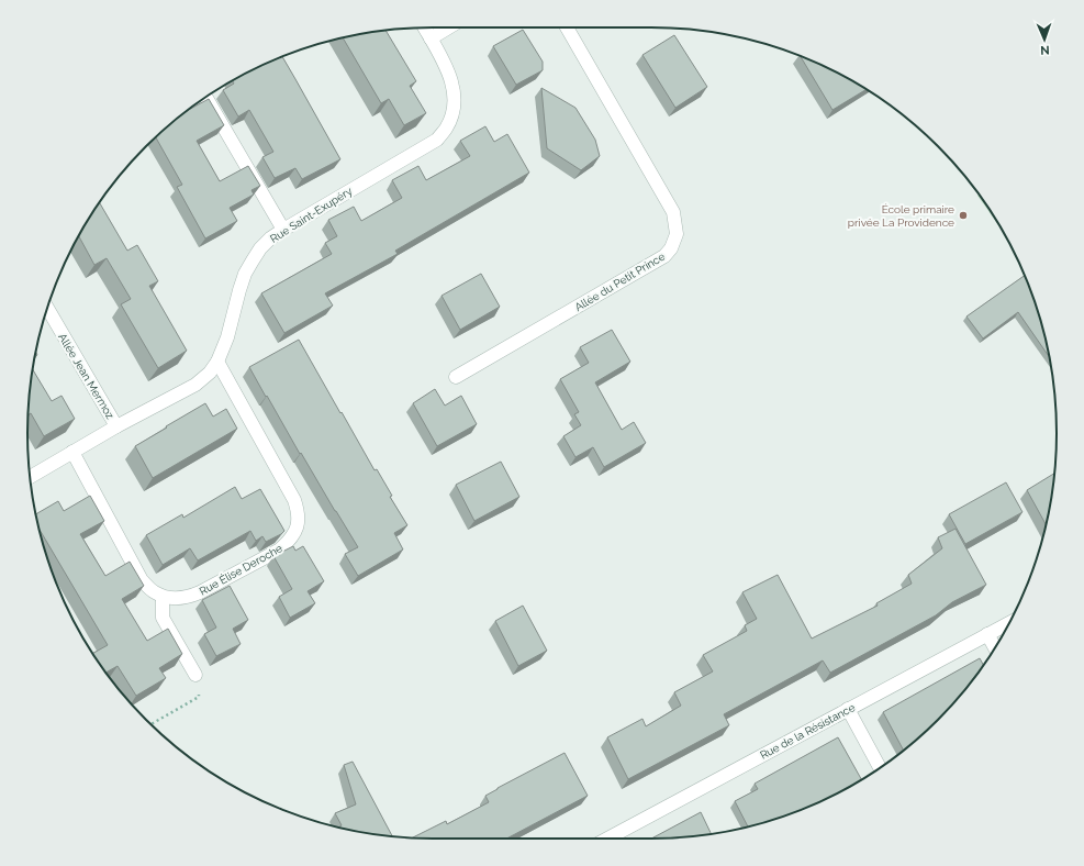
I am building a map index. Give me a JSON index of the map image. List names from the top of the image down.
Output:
{
  "streets": {
    "street": [
      "Rue Saint-Exupéry",
      "Allée du Petit Prince",
      "Allée Jean Mermoz",
      "Rue Élise Deroche",
      "Rue de la Résistance"
    ]
  },
  "crossings": [
    ["Rue Saint-Exupéry", "Allée Jean Mermoz"],
    ["Rue Saint-Exupéry", "Rue Élise Deroche"]
  ],
  "places": ["École primaire privée La Providence"],
  "north": "bottom"
}
